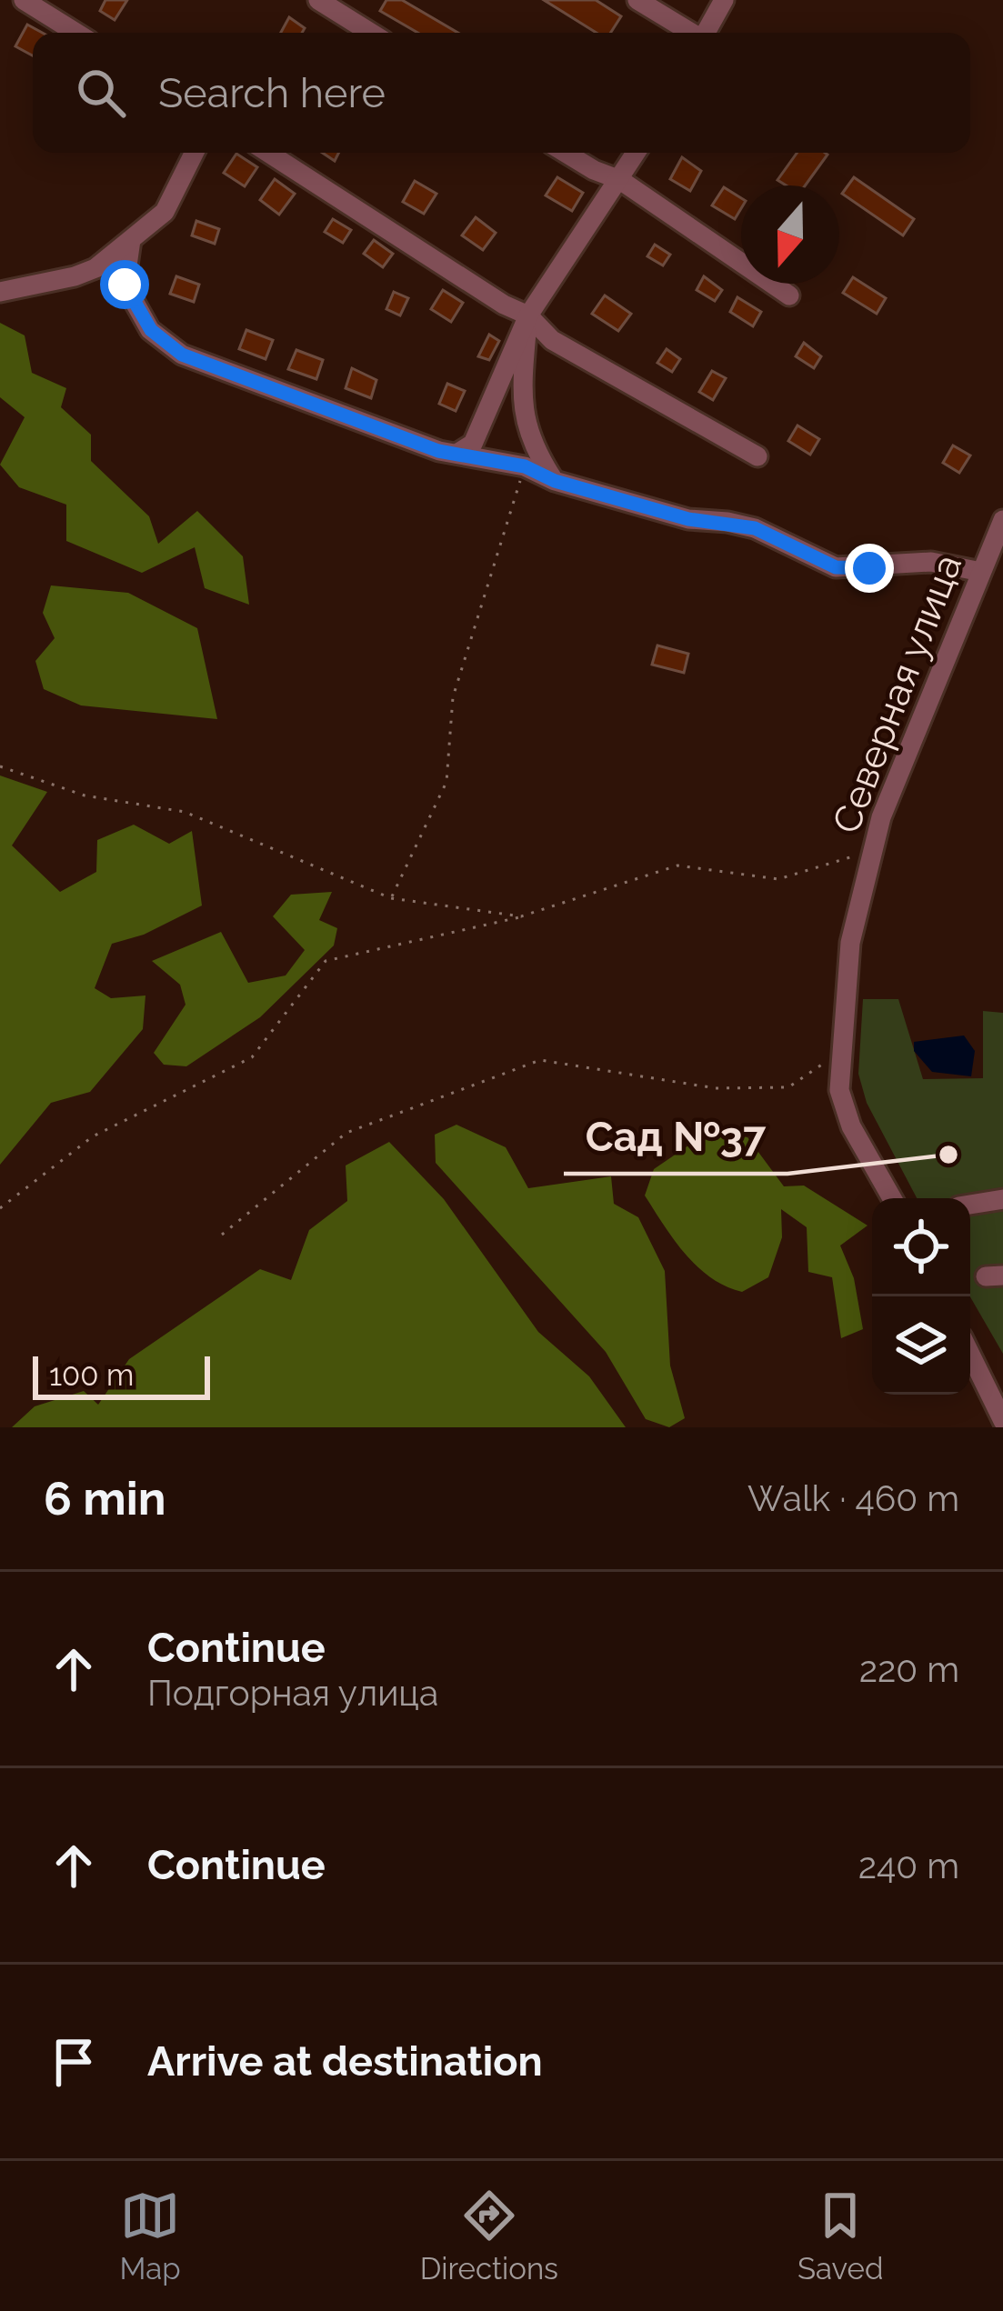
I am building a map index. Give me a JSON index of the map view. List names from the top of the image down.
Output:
{
  "streets": {
    "street": ["Северная улица"]
  },
  "places": ["Сад №37"],
  "scale_bar": "100 m",
  "north": "bottom",
  "page": {
    "search": "Search here",
    "scale": "100 m",
    "heading": ["6 min", "Walk · 460 m"],
    "list": [
      ["Continue", "Подгорная улица", "220 m"],
      ["Continue", "240 m"],
      "Arrive at destination"
    ],
    "nav": ["Map", "Directions", "Saved"]
  }
}
